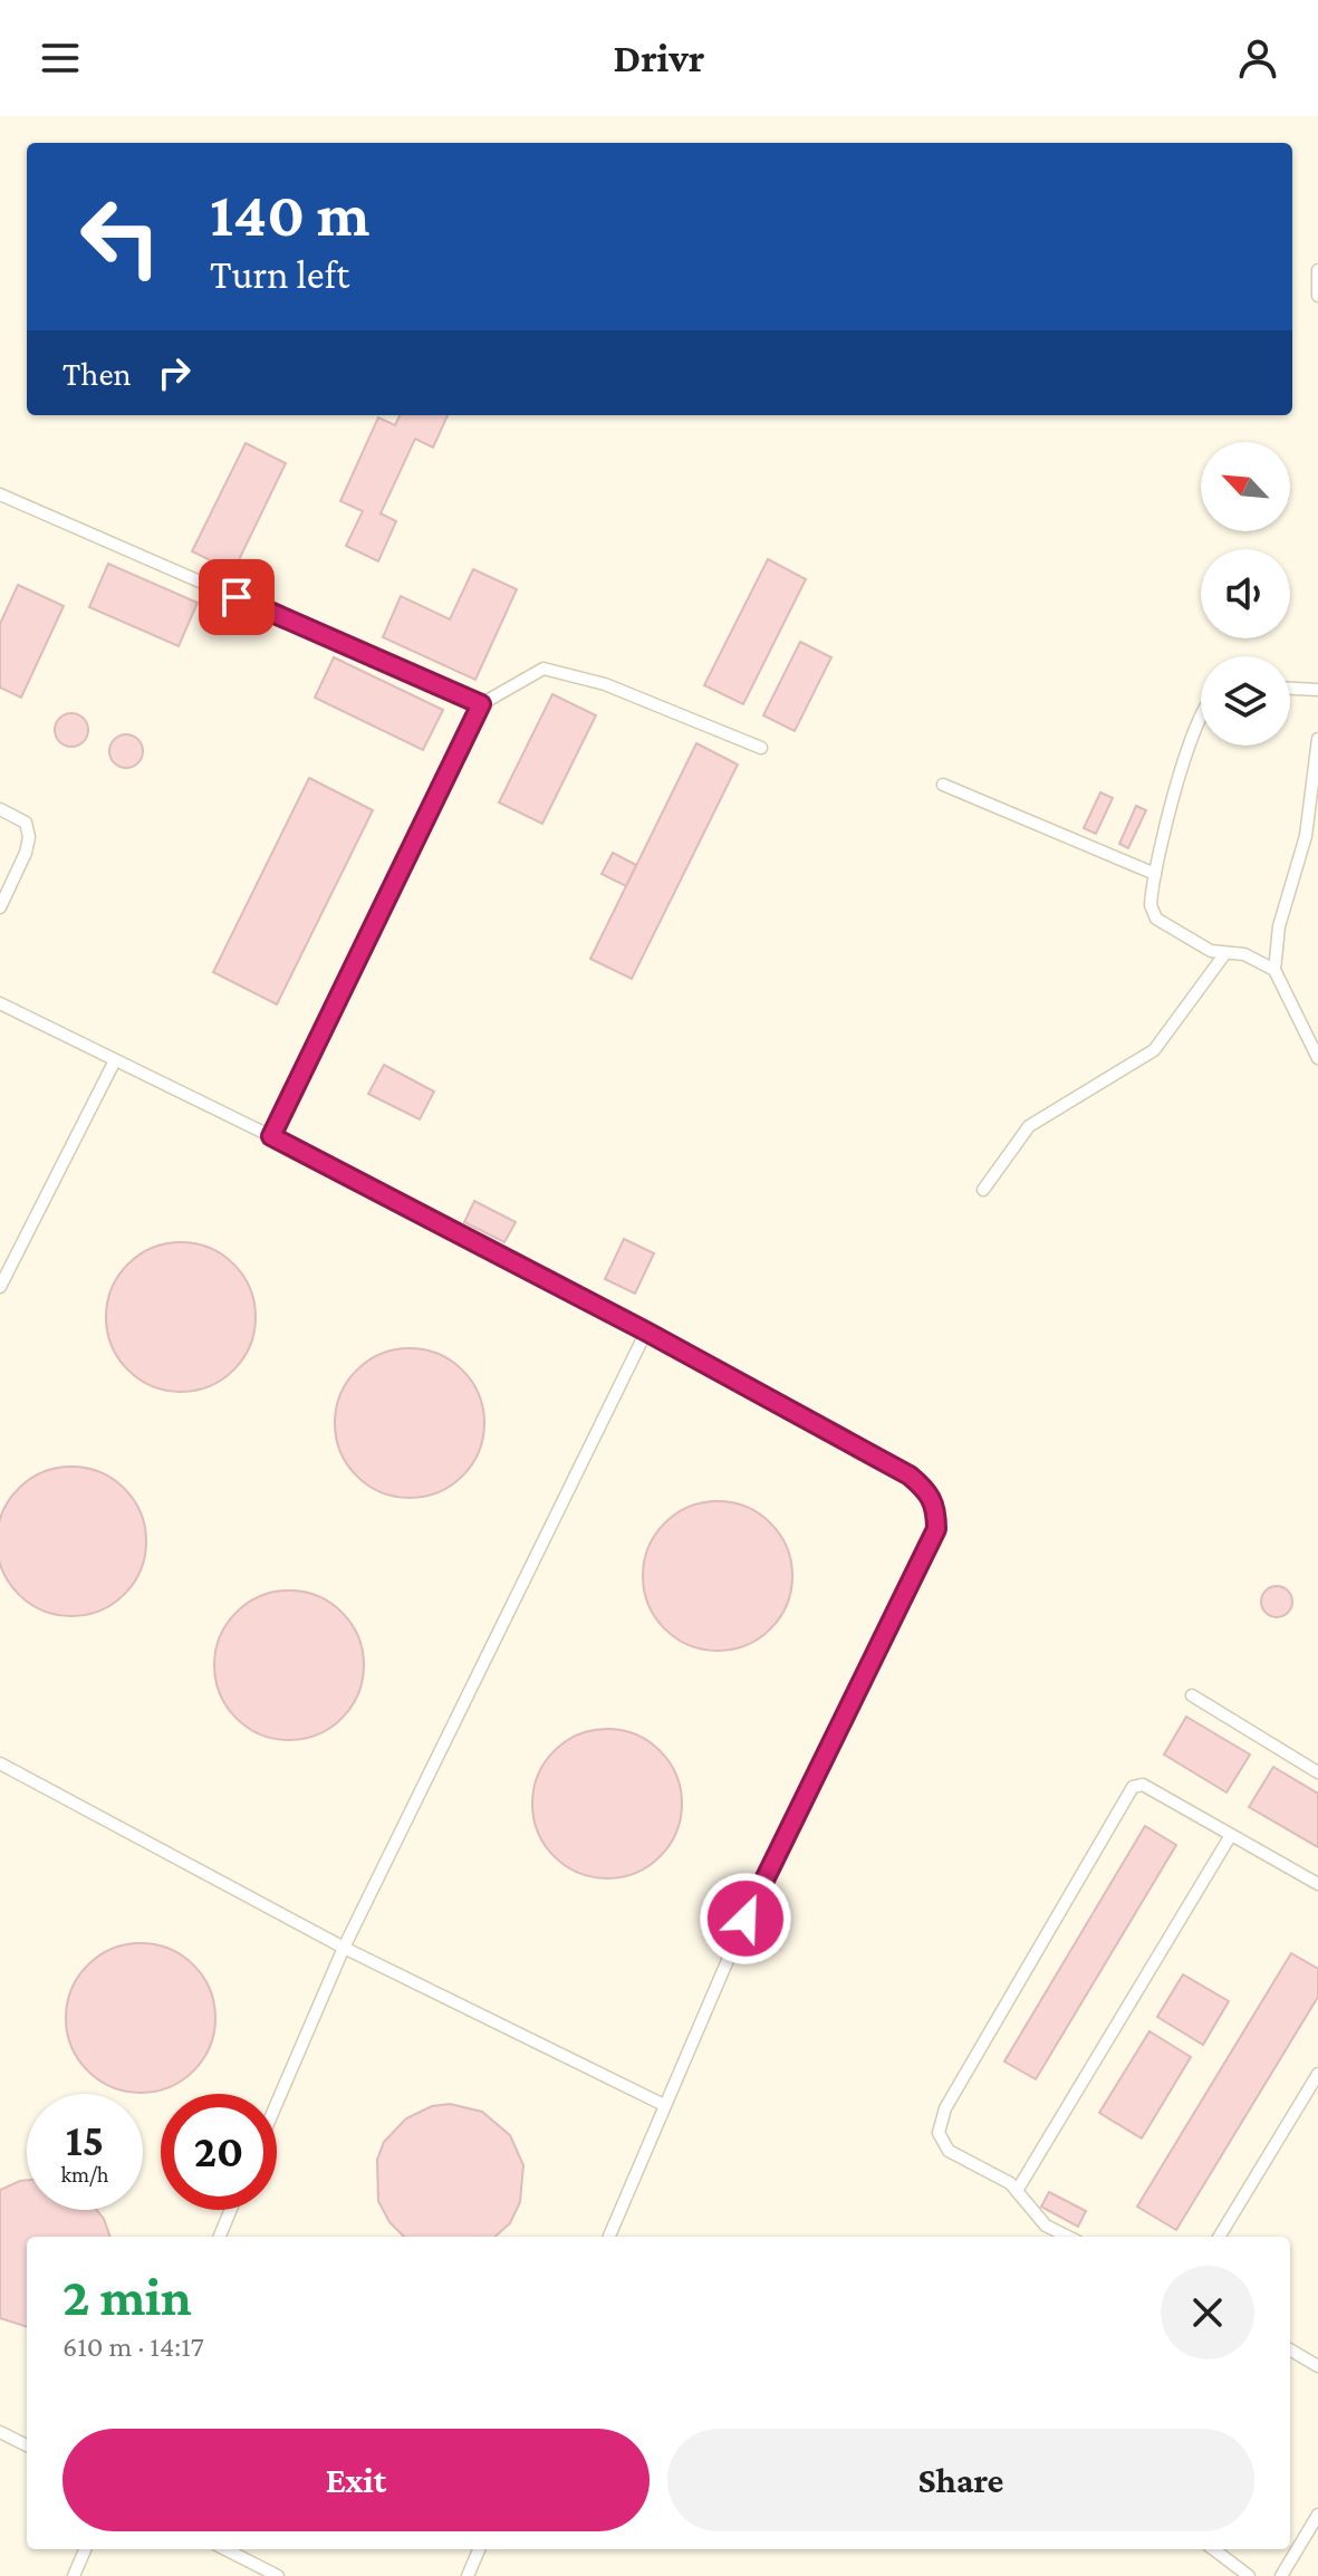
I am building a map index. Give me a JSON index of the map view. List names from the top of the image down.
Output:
{
  "north": "top left",
  "page": {
    "header": "Drivr",
    "turn": ["140 m", "Turn left"],
    "then": "Then",
    "speed": "15 km/h",
    "limit": "20",
    "heading": ["2 min", "610 m · 14:17"],
    "buttons": ["Exit", "Share"]
  }
}
